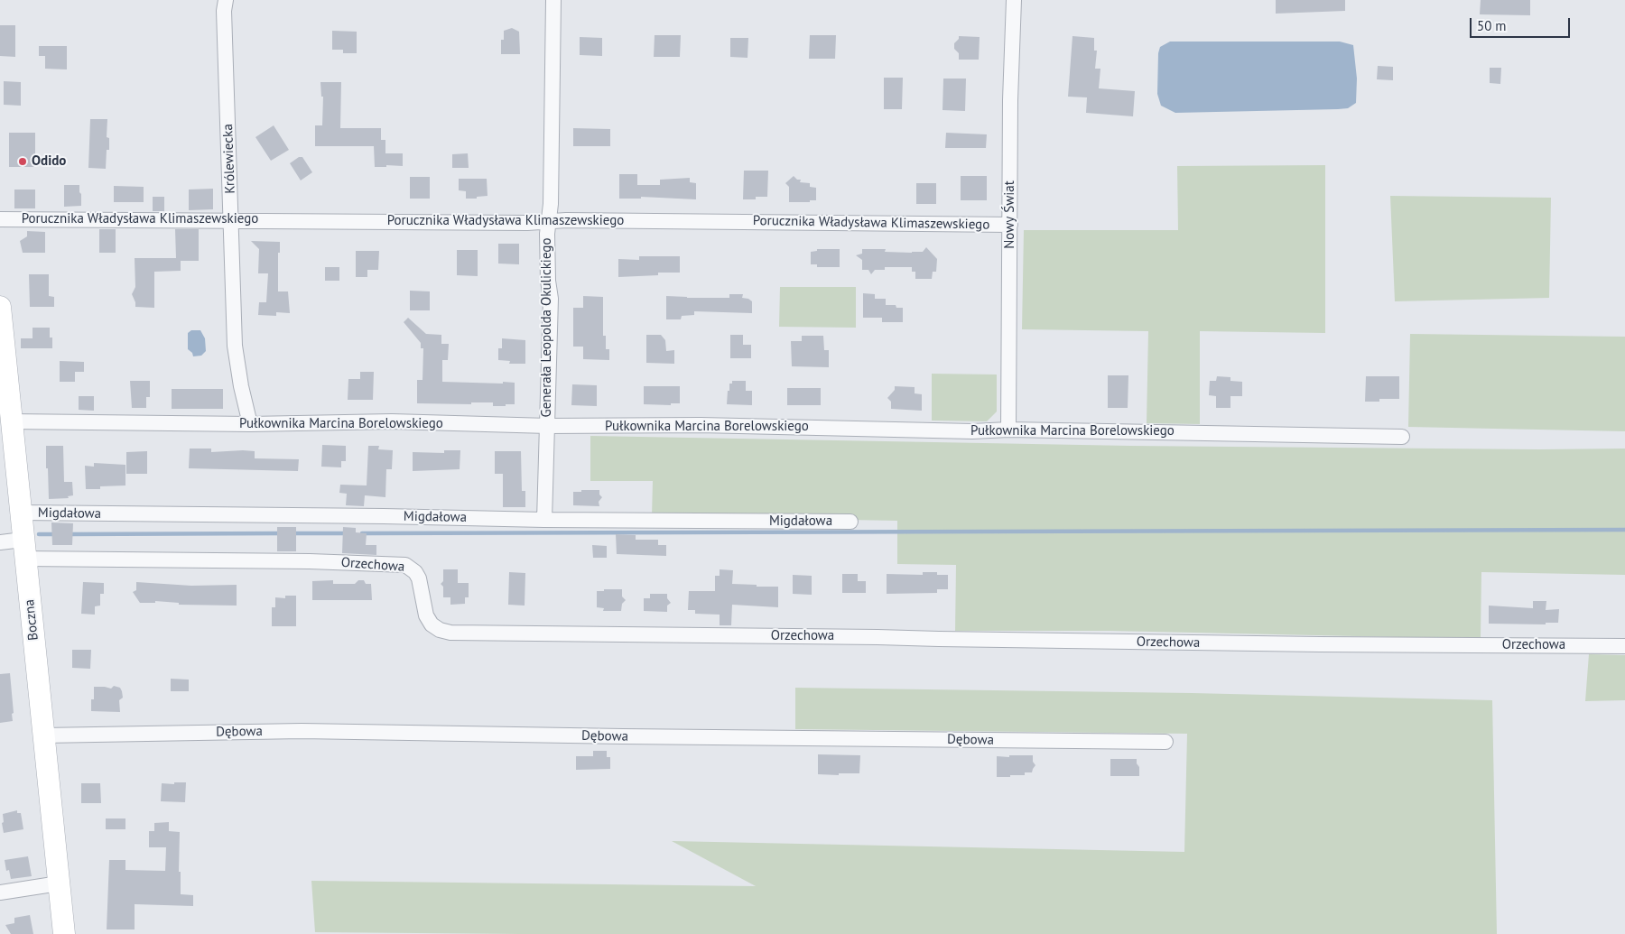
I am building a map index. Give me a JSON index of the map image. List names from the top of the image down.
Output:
{
  "streets": {
    "street": [
      "Królewiecka",
      "Nowy Świat",
      "Porucznika Władysława Klimaszewskiego",
      "Generała Leopolda Okulickiego",
      "Pułkownika Marcina Borelowskiego",
      "Migdałowa",
      "Orzechowa",
      "Boczna",
      "Dębowa"
    ]
  },
  "crossings": [
    ["Królewiecka", "Porucznika Władysława Klimaszewskiego"],
    ["Królewiecka", "Pułkownika Marcina Borelowskiego"],
    ["Nowy Świat", "Porucznika Władysława Klimaszewskiego"],
    ["Nowy Świat", "Pułkownika Marcina Borelowskiego"],
    ["Porucznika Władysława Klimaszewskiego", "Generała Leopolda Okulickiego"],
    ["Generała Leopolda Okulickiego", "Pułkownika Marcina Borelowskiego"],
    ["Generała Leopolda Okulickiego", "Migdałowa"],
    ["Pułkownika Marcina Borelowskiego", "Boczna"],
    ["Migdałowa", "Boczna"],
    ["Orzechowa", "Boczna"],
    ["Boczna", "Dębowa"]
  ],
  "places": ["Odido"],
  "scale_bar": "50 m"
}
